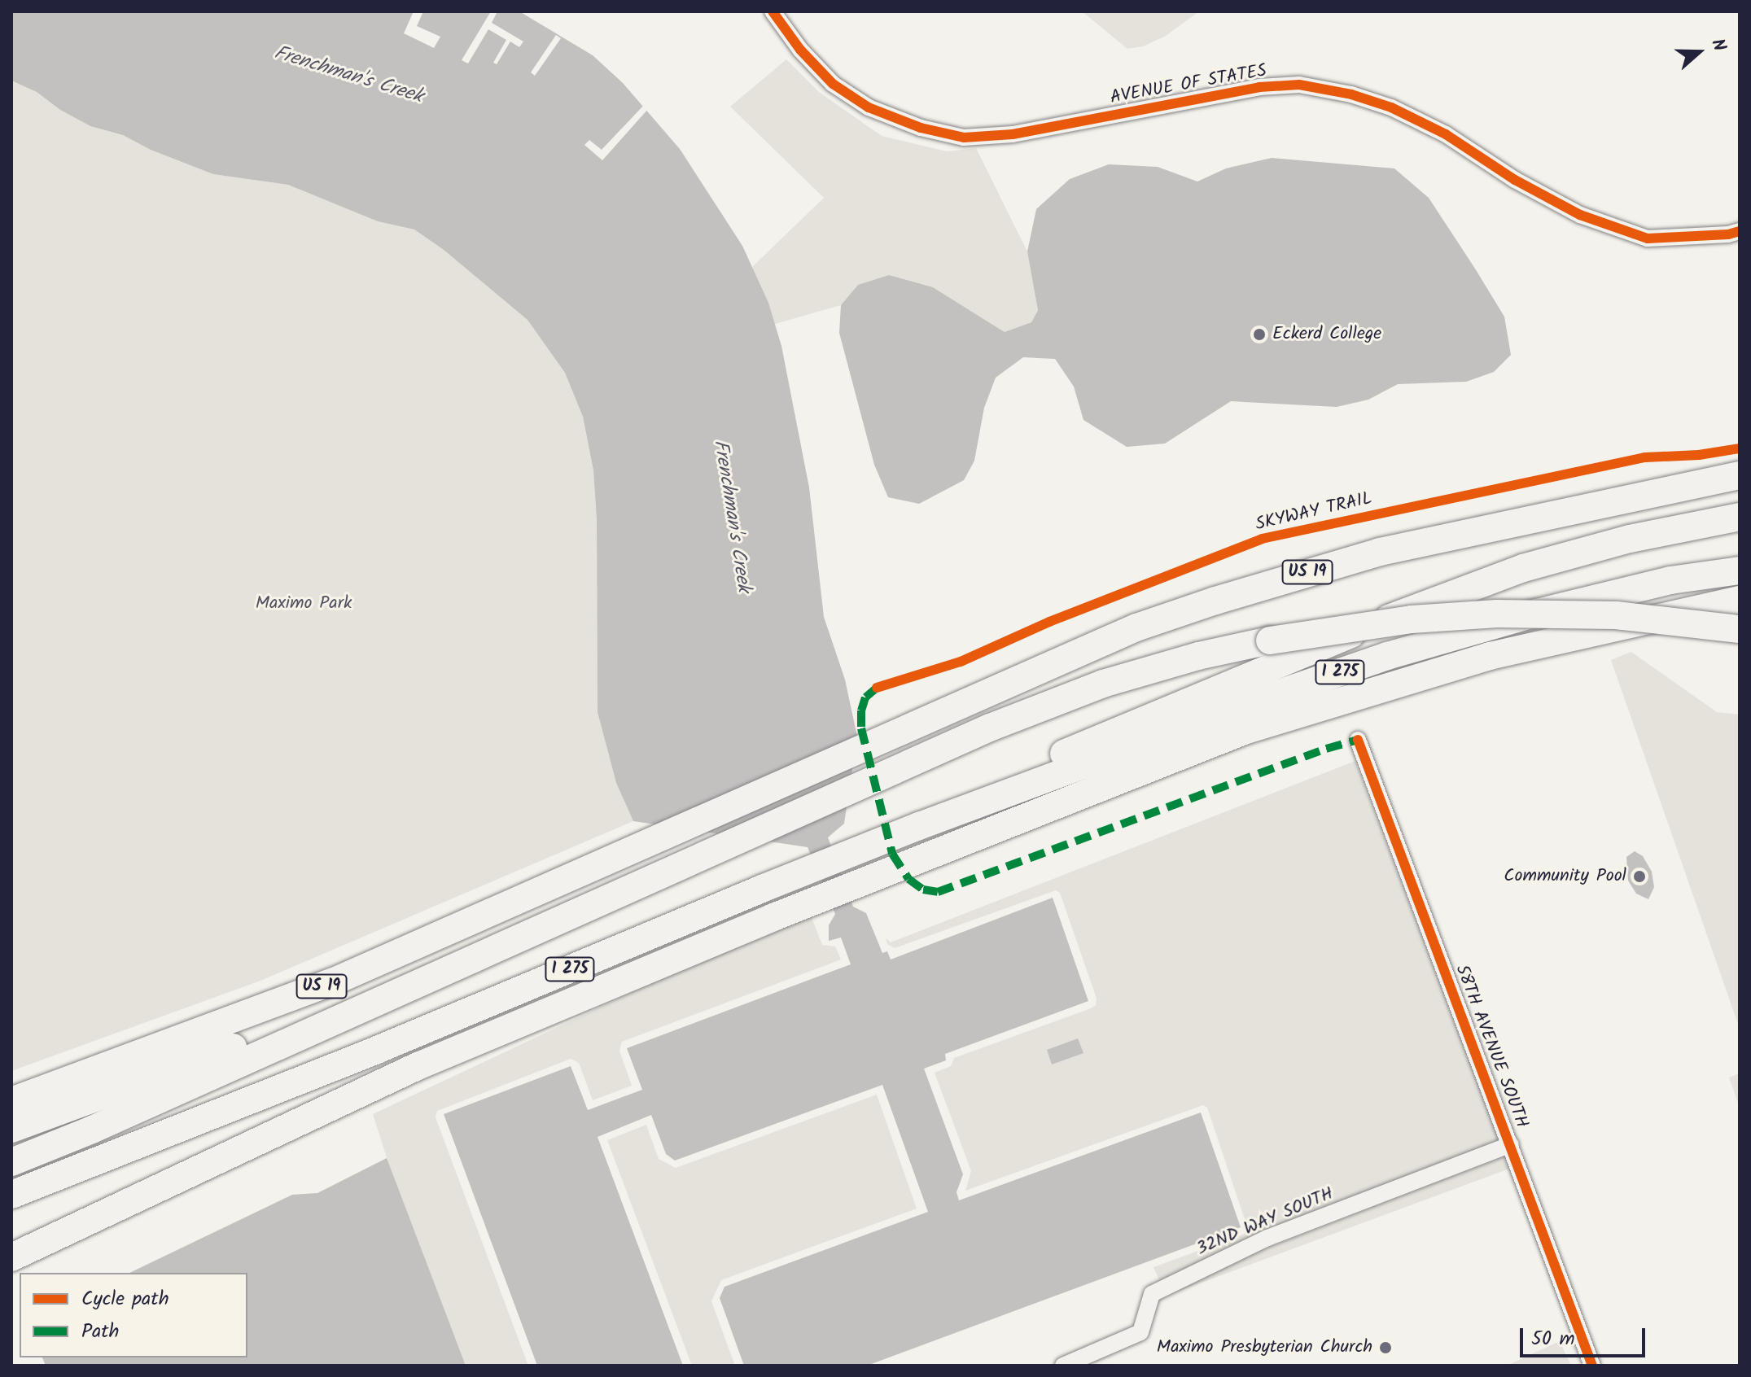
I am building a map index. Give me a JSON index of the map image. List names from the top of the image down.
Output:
{
  "streets": {
    "highway": ["US 19", "I 275"],
    "street": ["AVENUE OF STATES", "58TH AVENUE SOUTH", "32ND WAY SOUTH"],
    "cycle path": ["SKYWAY TRAIL"]
  },
  "crossings": [
    ["58TH AVENUE SOUTH", "32ND WAY SOUTH"]
  ],
  "water": ["Frenchman's Creek"],
  "parks": ["Maximo Park"],
  "places": ["Eckerd College", "Community Pool", "Maximo Presbyterian Church"],
  "legend": ["Cycle path", "Path"],
  "scale_bar": "50 m",
  "north": "right"
}
